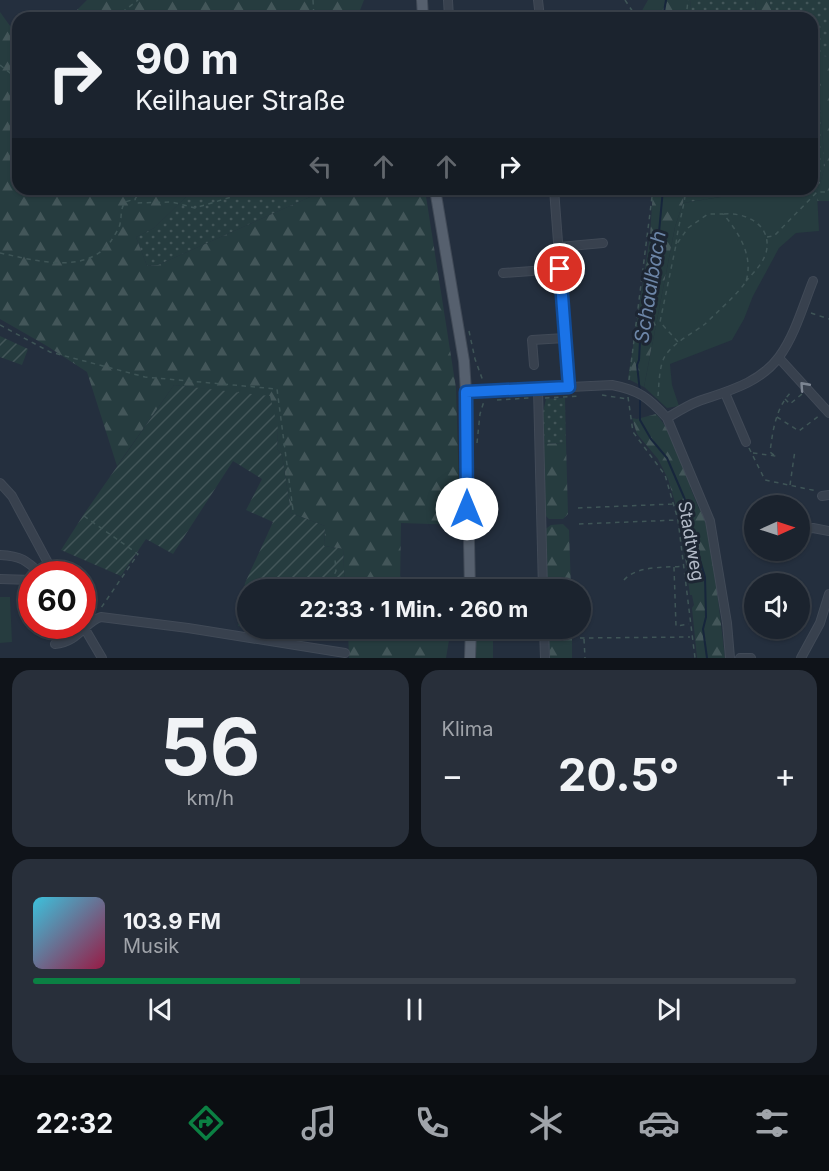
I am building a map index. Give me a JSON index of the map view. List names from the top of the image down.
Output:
{
  "streets": {
    "path": ["Stadtweg"]
  },
  "water": ["Schaalbach"],
  "north": "right",
  "page": {
    "turn": ["90 m", "Keilhauer Straße"],
    "limit": "60",
    "trip": "22:33 · 1 Min. · 260 m",
    "tile": [
      ["56", "km/h"],
      "Klima"
    ],
    "heat": ["−", "20.5°", "+"],
    "song": ["103.9 FM", "Musik"],
    "tabs": "22:32"
  }
}
